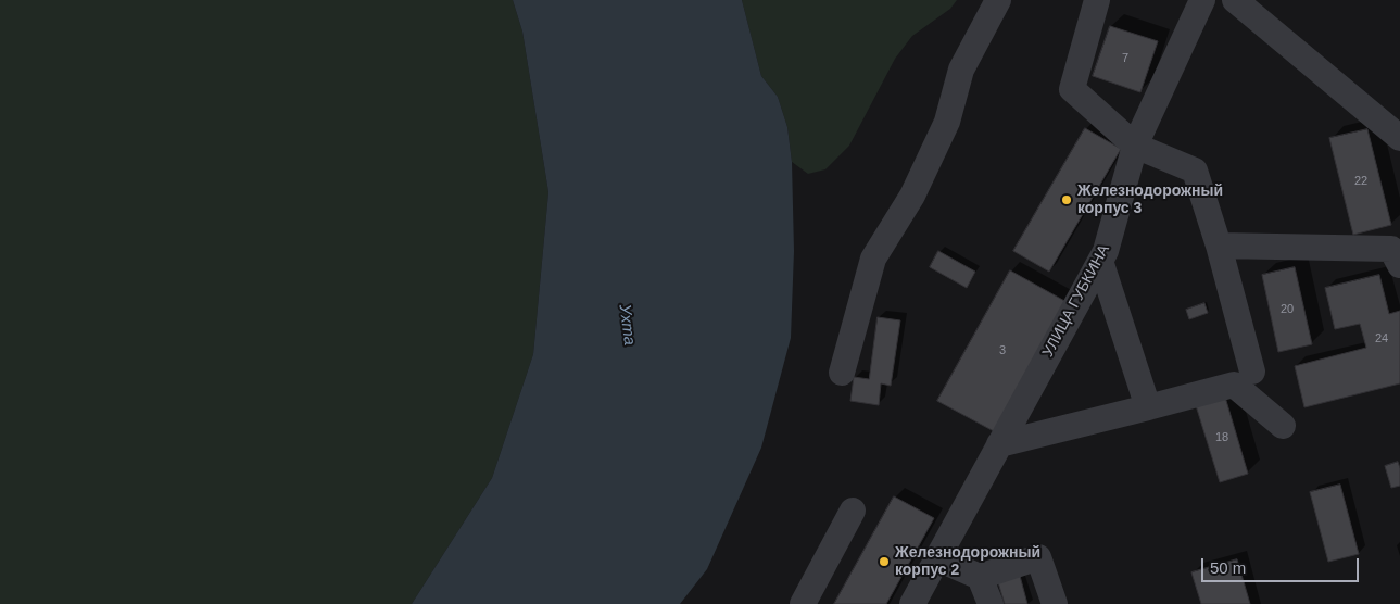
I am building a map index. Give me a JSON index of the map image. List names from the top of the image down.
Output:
{
  "streets": {
    "street": ["УЛИЦА ГУБКИНА"]
  },
  "water": ["Ухта"],
  "places": ["Железнодорожный корпус 3", "Железнодорожный корпус 2"],
  "house_numbers": [
    "7",
    "22",
    "20",
    "24",
    "3",
    "18"
  ],
  "scale_bar": "50 m"
}
